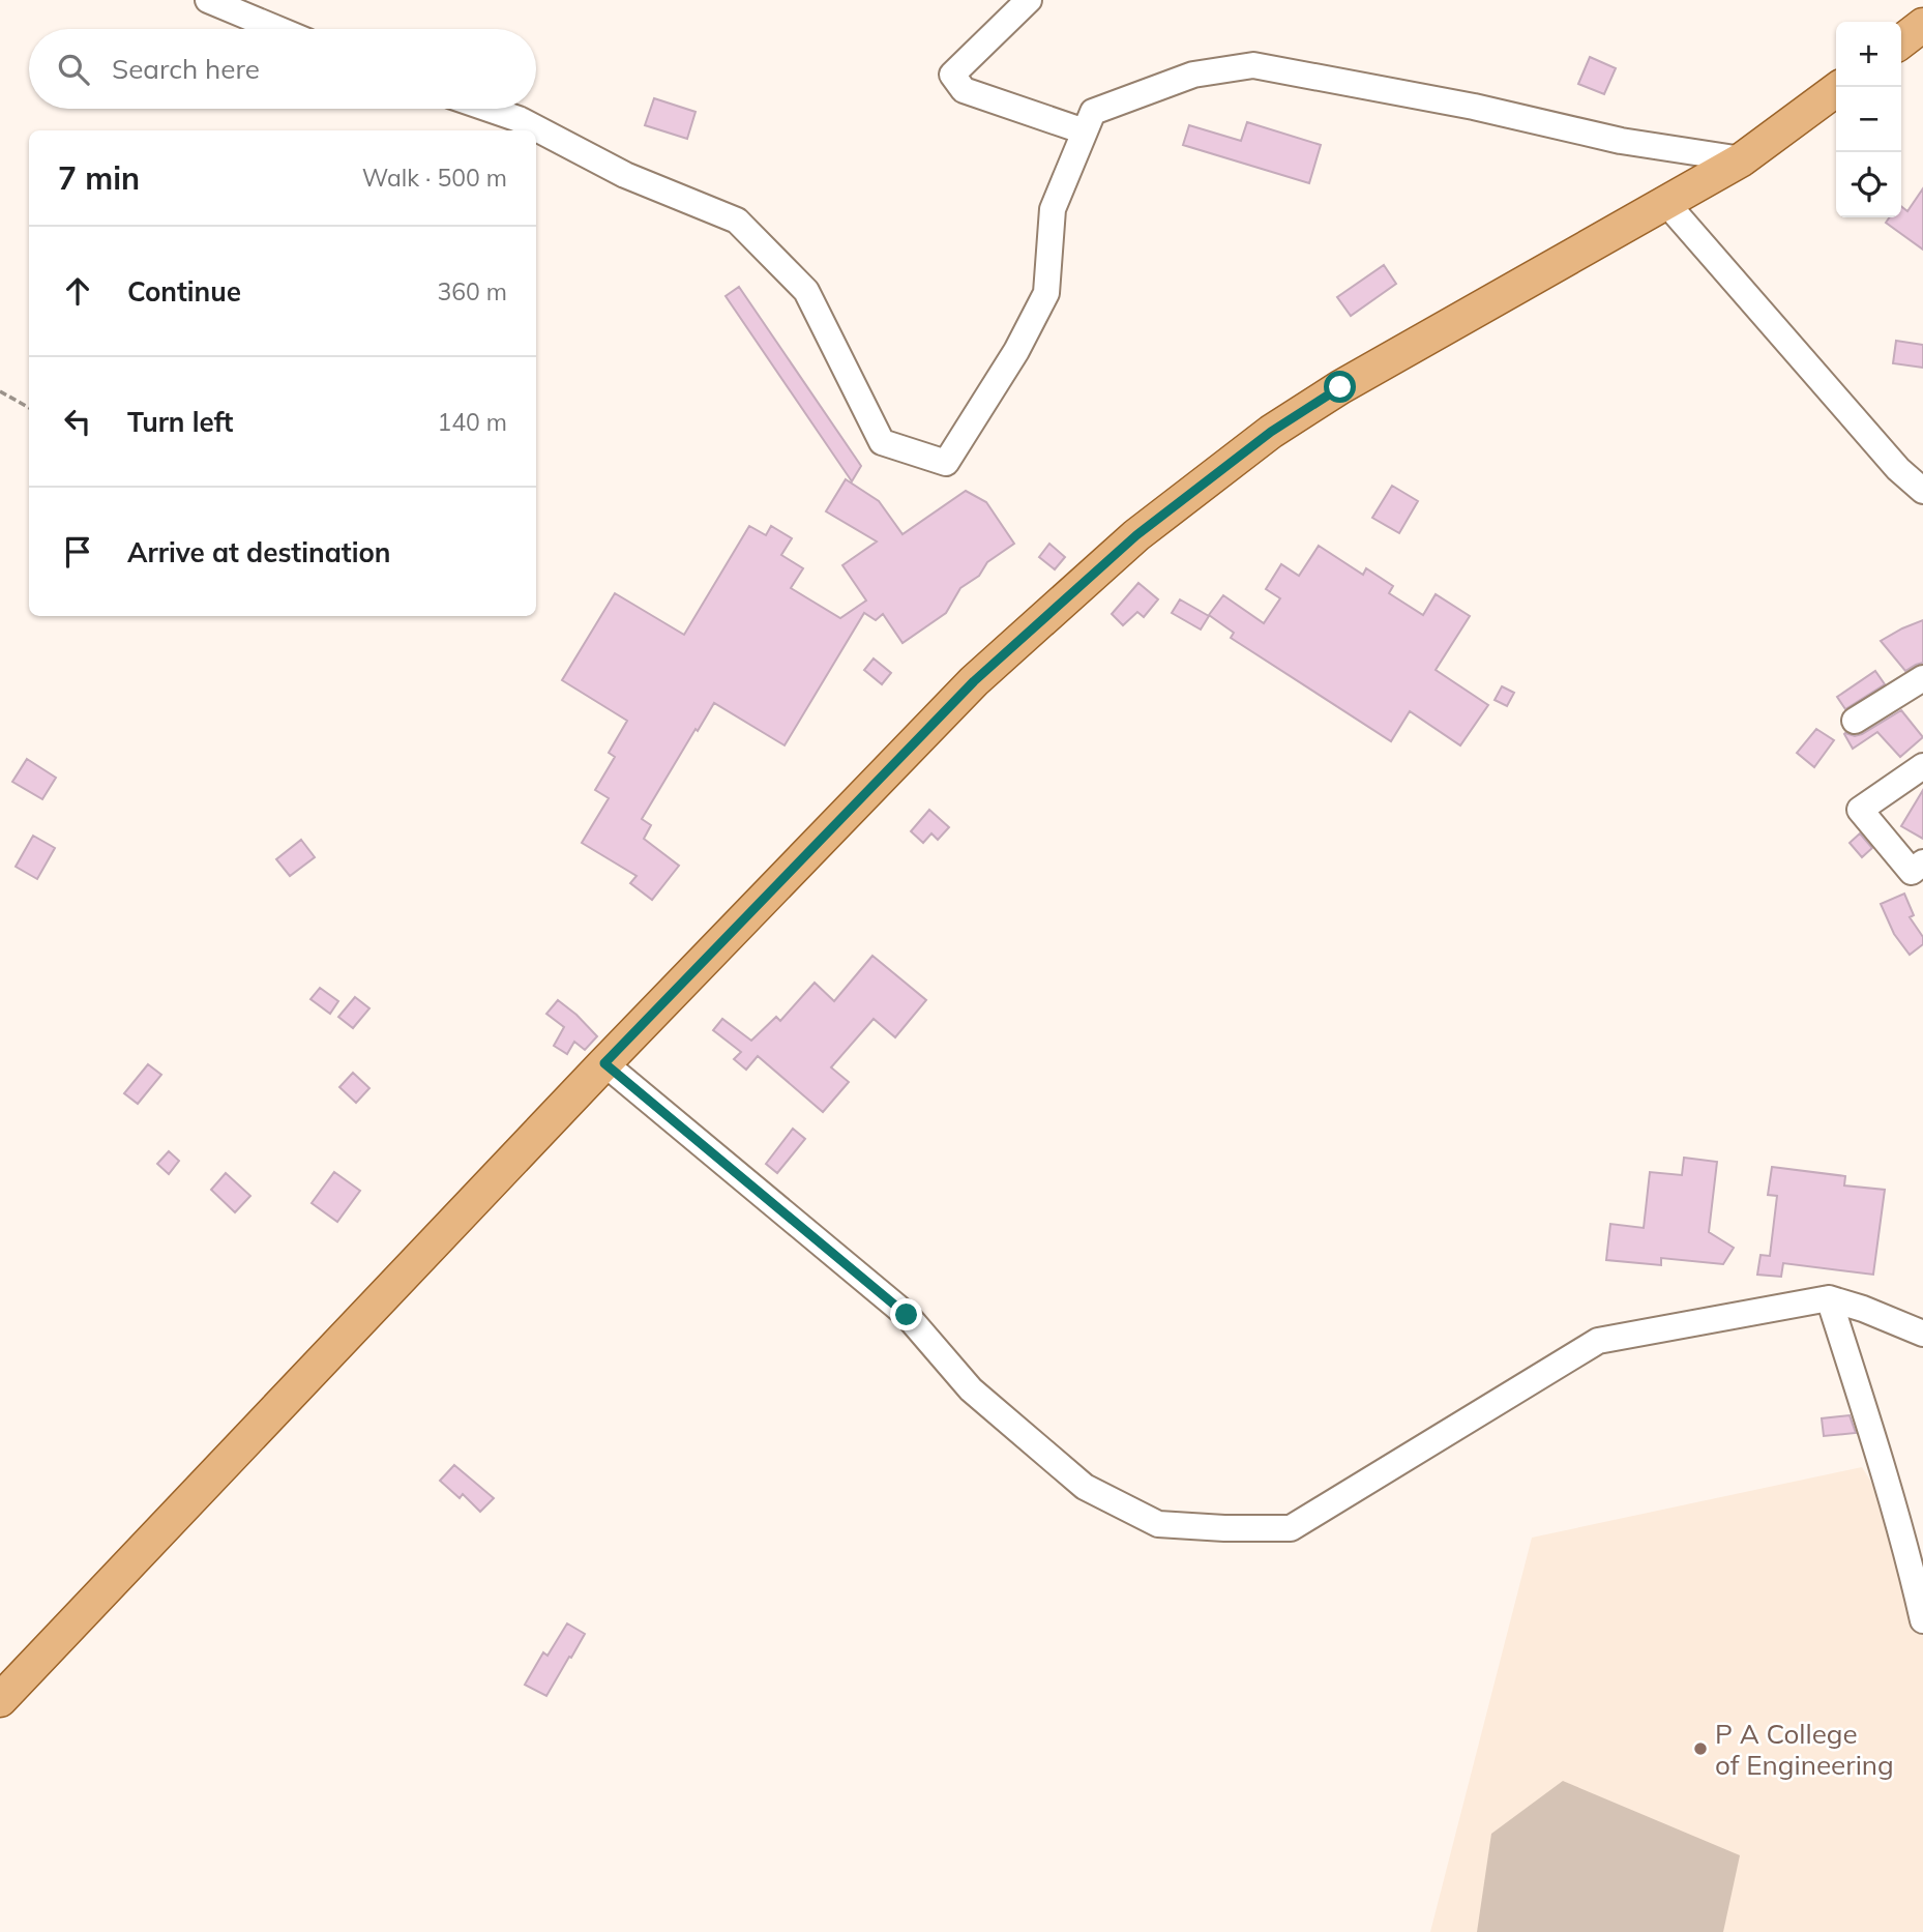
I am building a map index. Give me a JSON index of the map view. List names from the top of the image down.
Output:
{
  "places": ["P A College of Engineering"],
  "page": {
    "map_buttons": ["+", "−"],
    "search": "Search here",
    "heading": ["7 min", "Walk · 500 m"],
    "list": [
      ["Continue", "360 m"],
      ["Turn left", "140 m"],
      "Arrive at destination"
    ]
  }
}
